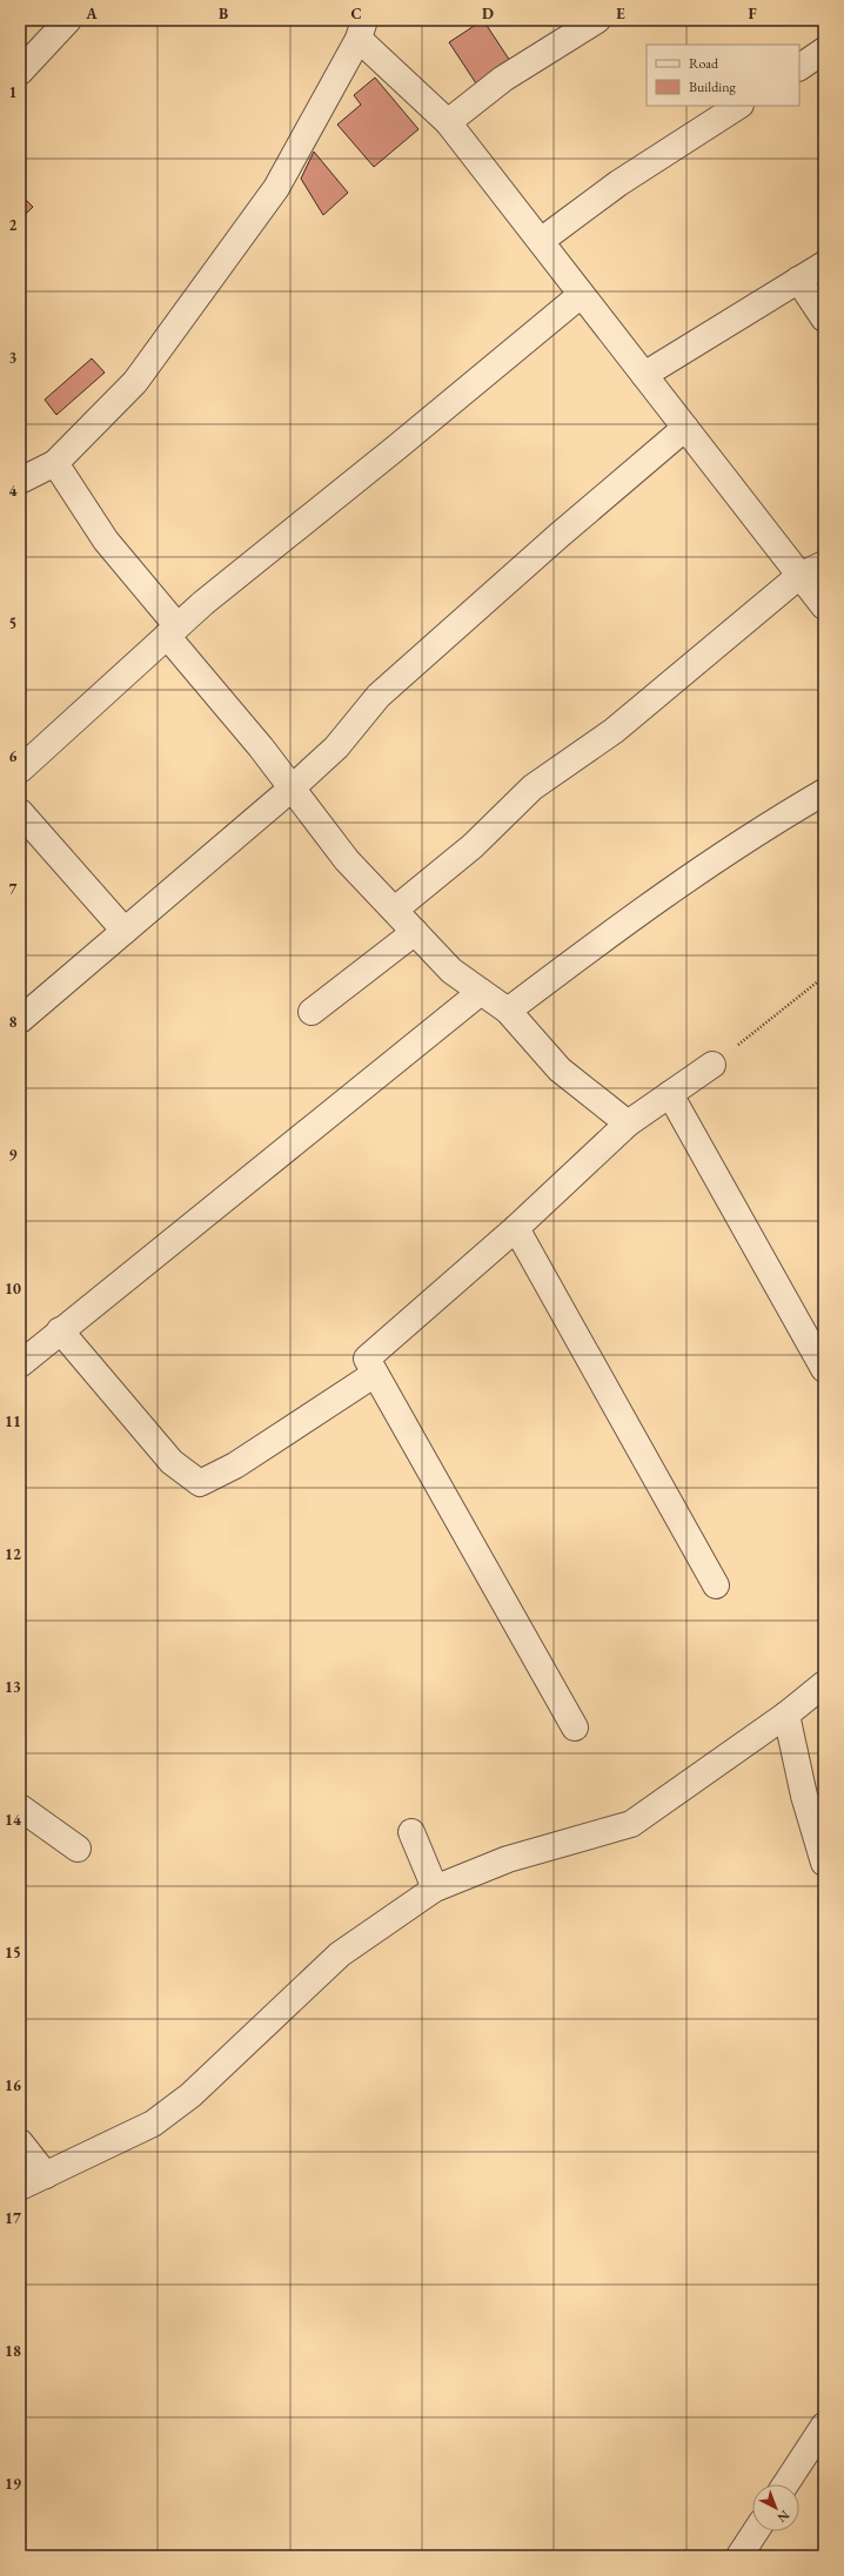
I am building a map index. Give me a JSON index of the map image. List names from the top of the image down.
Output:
{
  "legend": ["Road", "Building"],
  "north": "bottom right",
  "grid": {
    "columns": [
      "A",
      "B",
      "C",
      "D",
      "E",
      "F"
    ],
    "rows": [
      "1",
      "2",
      "3",
      "4",
      "5",
      "6",
      "7",
      "8",
      "9",
      "10",
      "11",
      "12",
      "13",
      "14",
      "15",
      "16",
      "17",
      "18",
      "19"
    ]
  }
}
